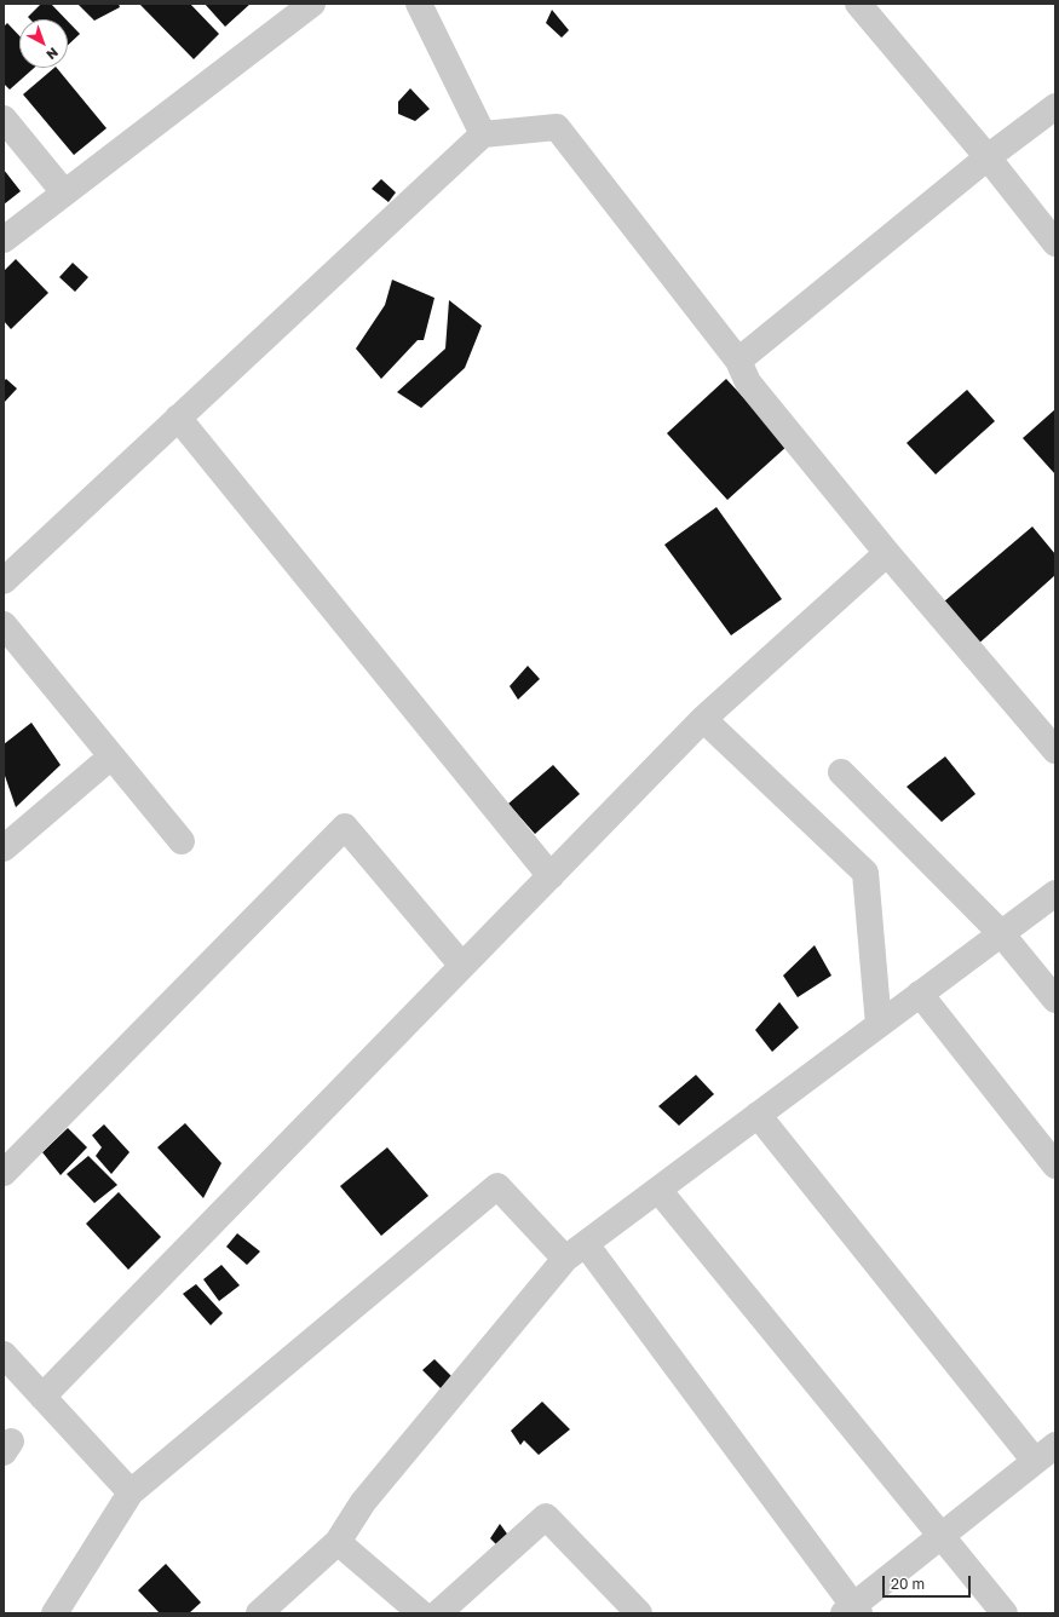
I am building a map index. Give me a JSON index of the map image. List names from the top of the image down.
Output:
{
  "scale_bar": "20 m",
  "north": "bottom right"
}
